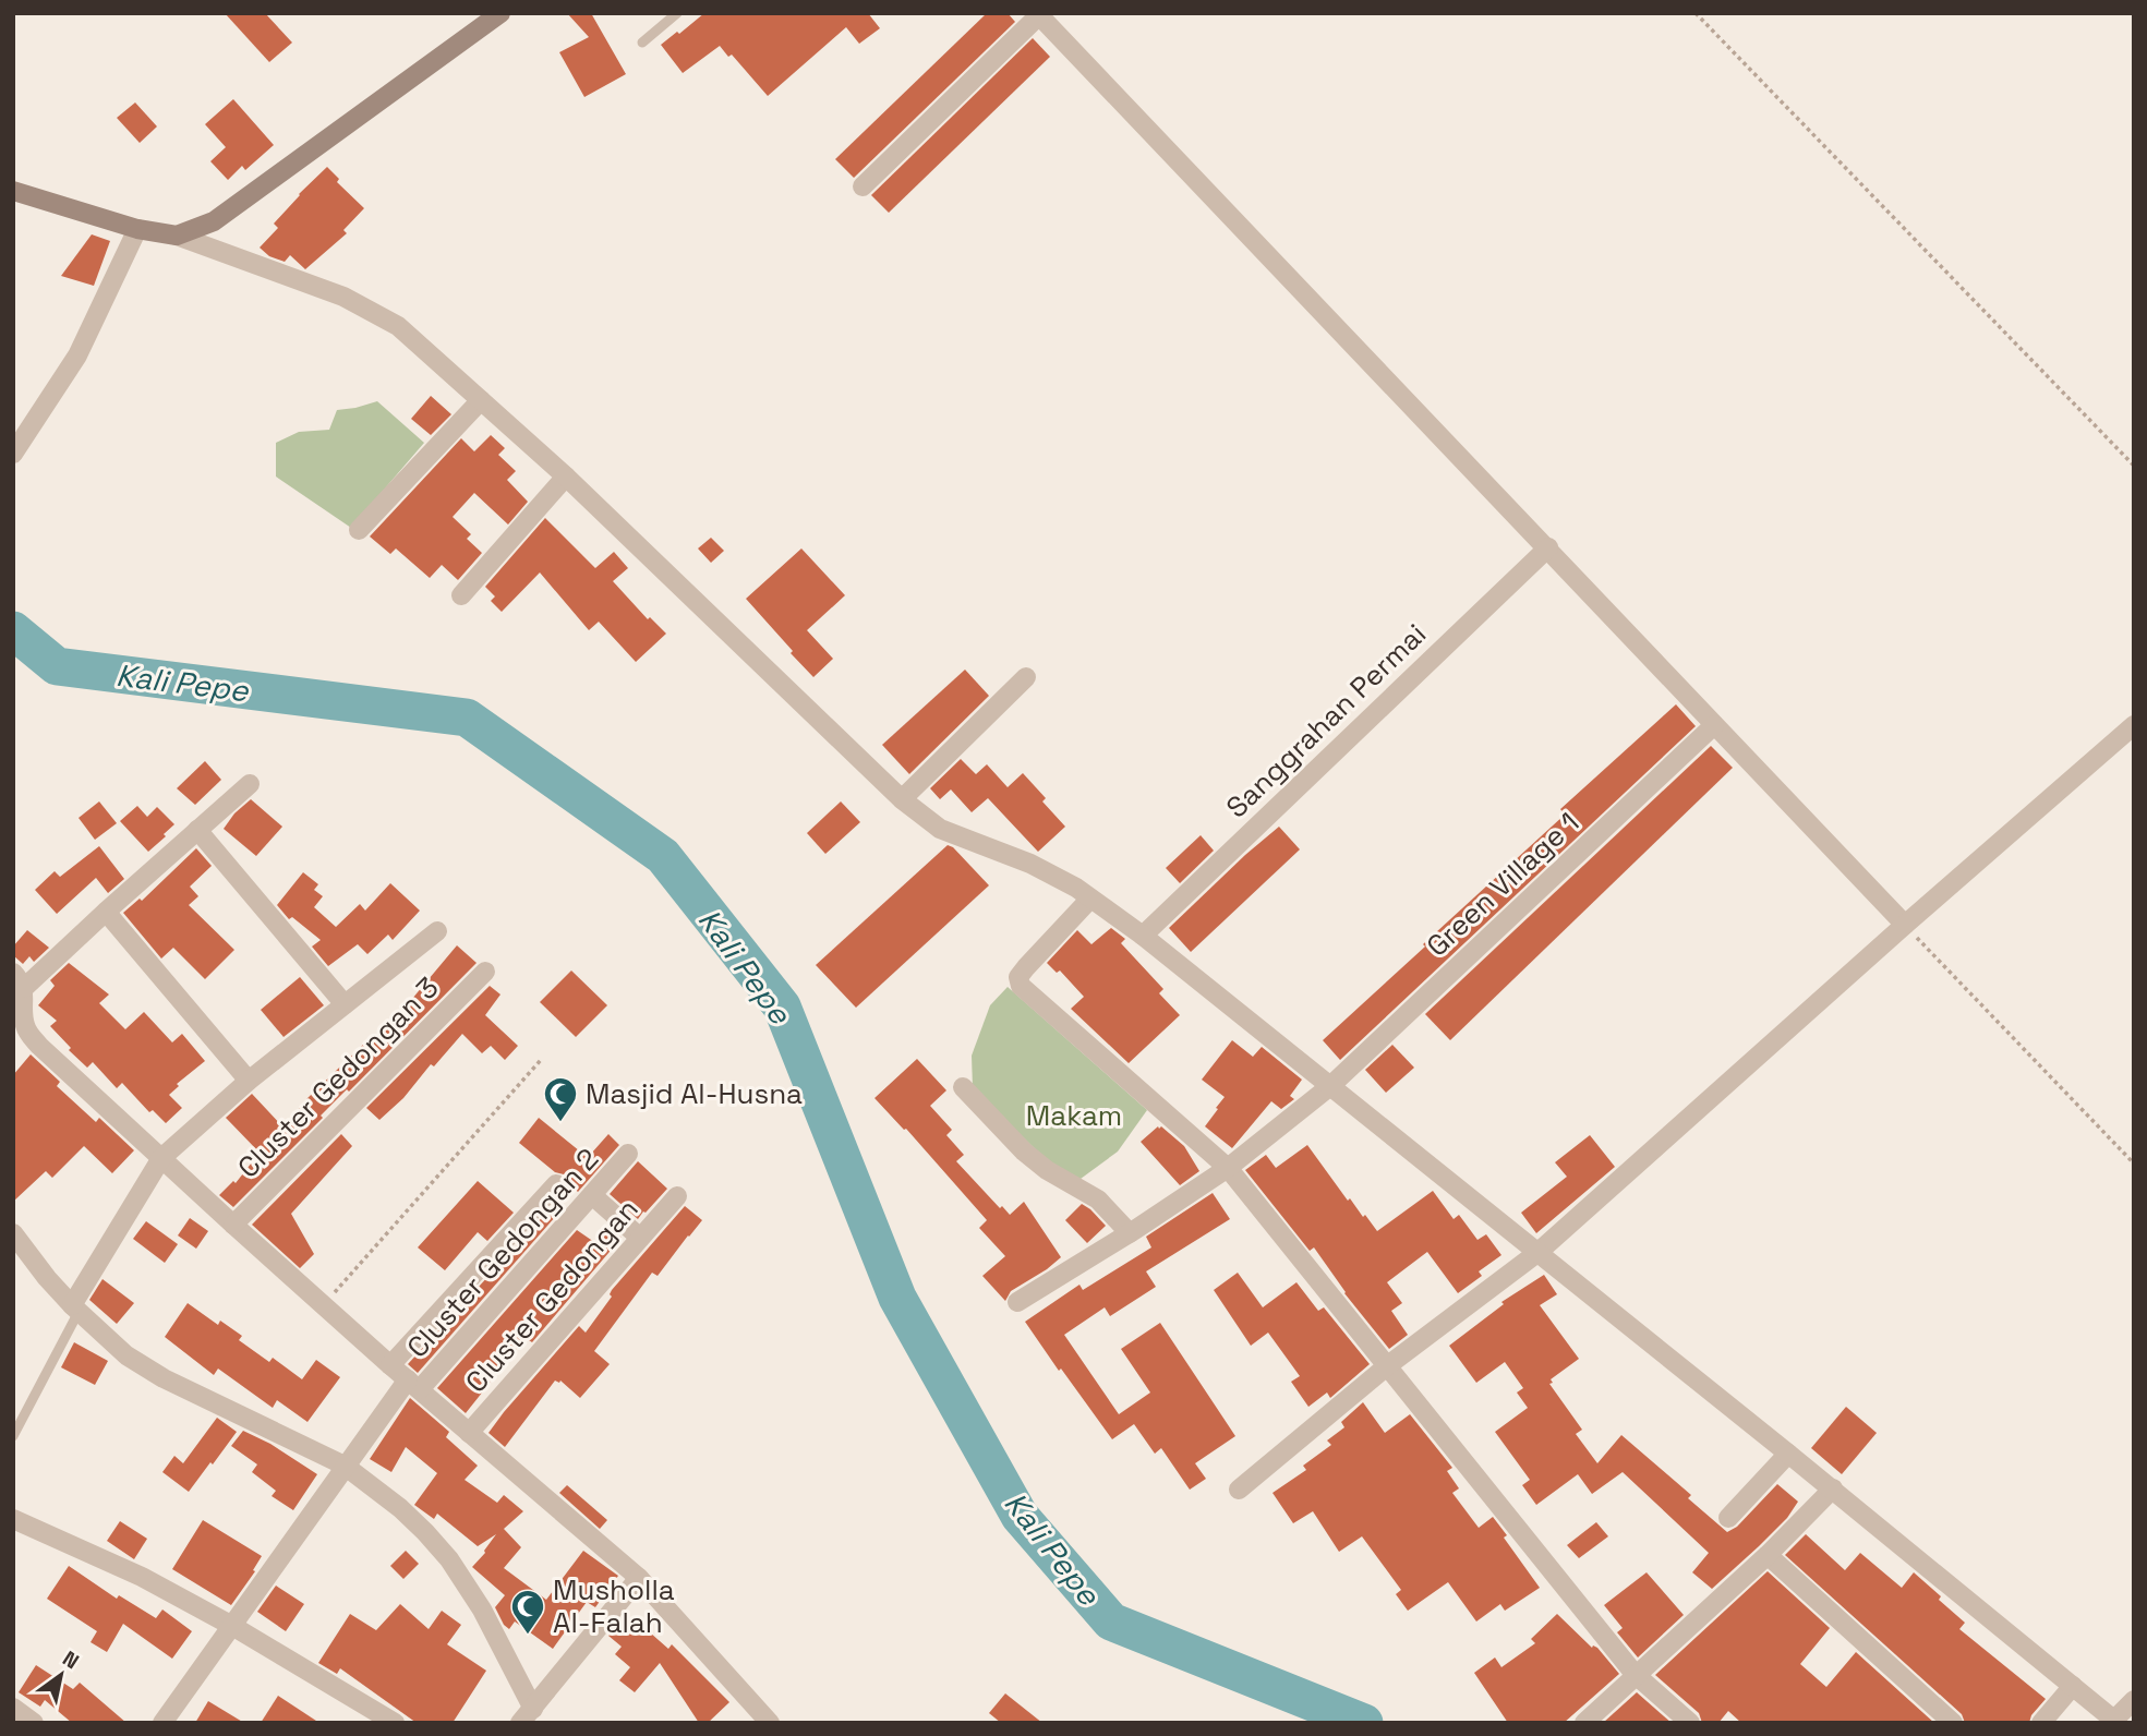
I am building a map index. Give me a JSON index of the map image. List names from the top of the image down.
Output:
{
  "streets": {
    "street": [
      "Sanggrahan Permai",
      "Green Village 1",
      "Cluster Gedongan 3",
      "Cluster Gedongan 2",
      "Cluster Gedongan"
    ]
  },
  "water": ["Kali Pepe"],
  "parks": ["Makam"],
  "places": {
    "mosque": ["Masjid Al-Husna", "Musholla Al-Falah"]
  },
  "north": "top right"
}
